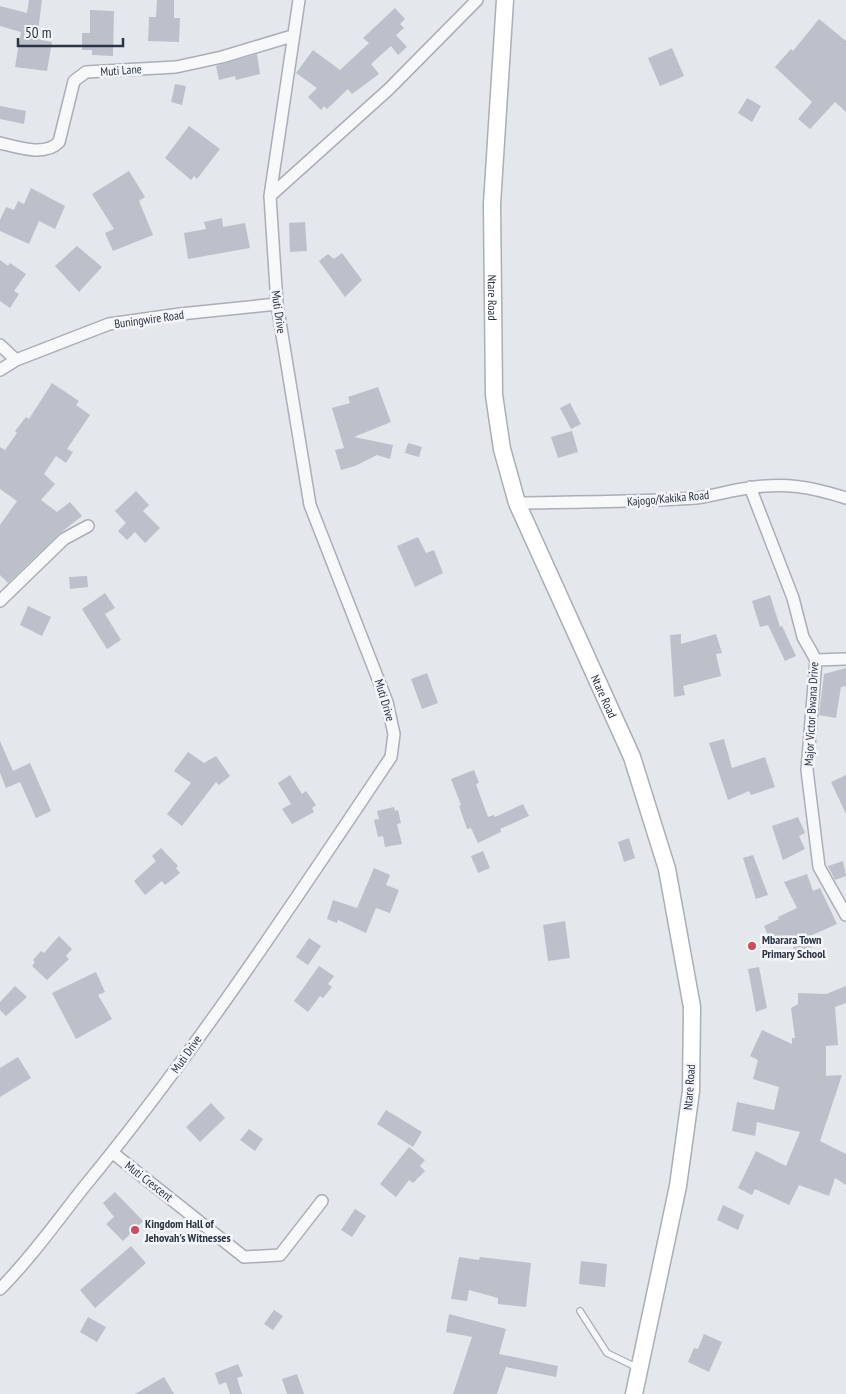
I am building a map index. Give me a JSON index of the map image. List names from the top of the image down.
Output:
{
  "streets": {
    "main road": ["Ntare Road"],
    "street": [
      "Muti Lane",
      "Muti Drive",
      "Buningwire Road",
      "Kajogo/Kakika Road",
      "Major Victor Bwana Drive",
      "Muti Crescent"
    ]
  },
  "crossings": [
    ["Muti Lane", "Muti Drive"],
    ["Ntare Road", "Kajogo/Kakika Road"],
    ["Muti Drive", "Buningwire Road"],
    ["Muti Drive", "Muti Crescent"],
    ["Kajogo/Kakika Road", "Major Victor Bwana Drive"]
  ],
  "places": ["Mbarara Town Primary School", "Kingdom Hall of Jehovah's Witnesses"],
  "scale_bar": "50 m"
}
